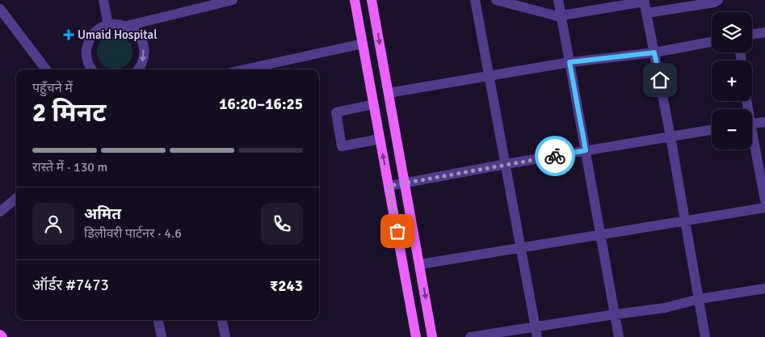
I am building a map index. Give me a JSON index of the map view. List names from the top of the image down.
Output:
{
  "places": {
    "health": ["Umaid Hospital"]
  },
  "page": {
    "map_buttons": ["+", "−"],
    "heading": ["2 मिनट", "पहुँचने में", "16:20–16:25"],
    "panel": [
      "अमित",
      "डिलीवरी पार्टनर · 4.6",
      "ऑर्डर #7473",
      "₹243"
    ],
    "bar": "रास्ते में · 130 m"
  }
}
